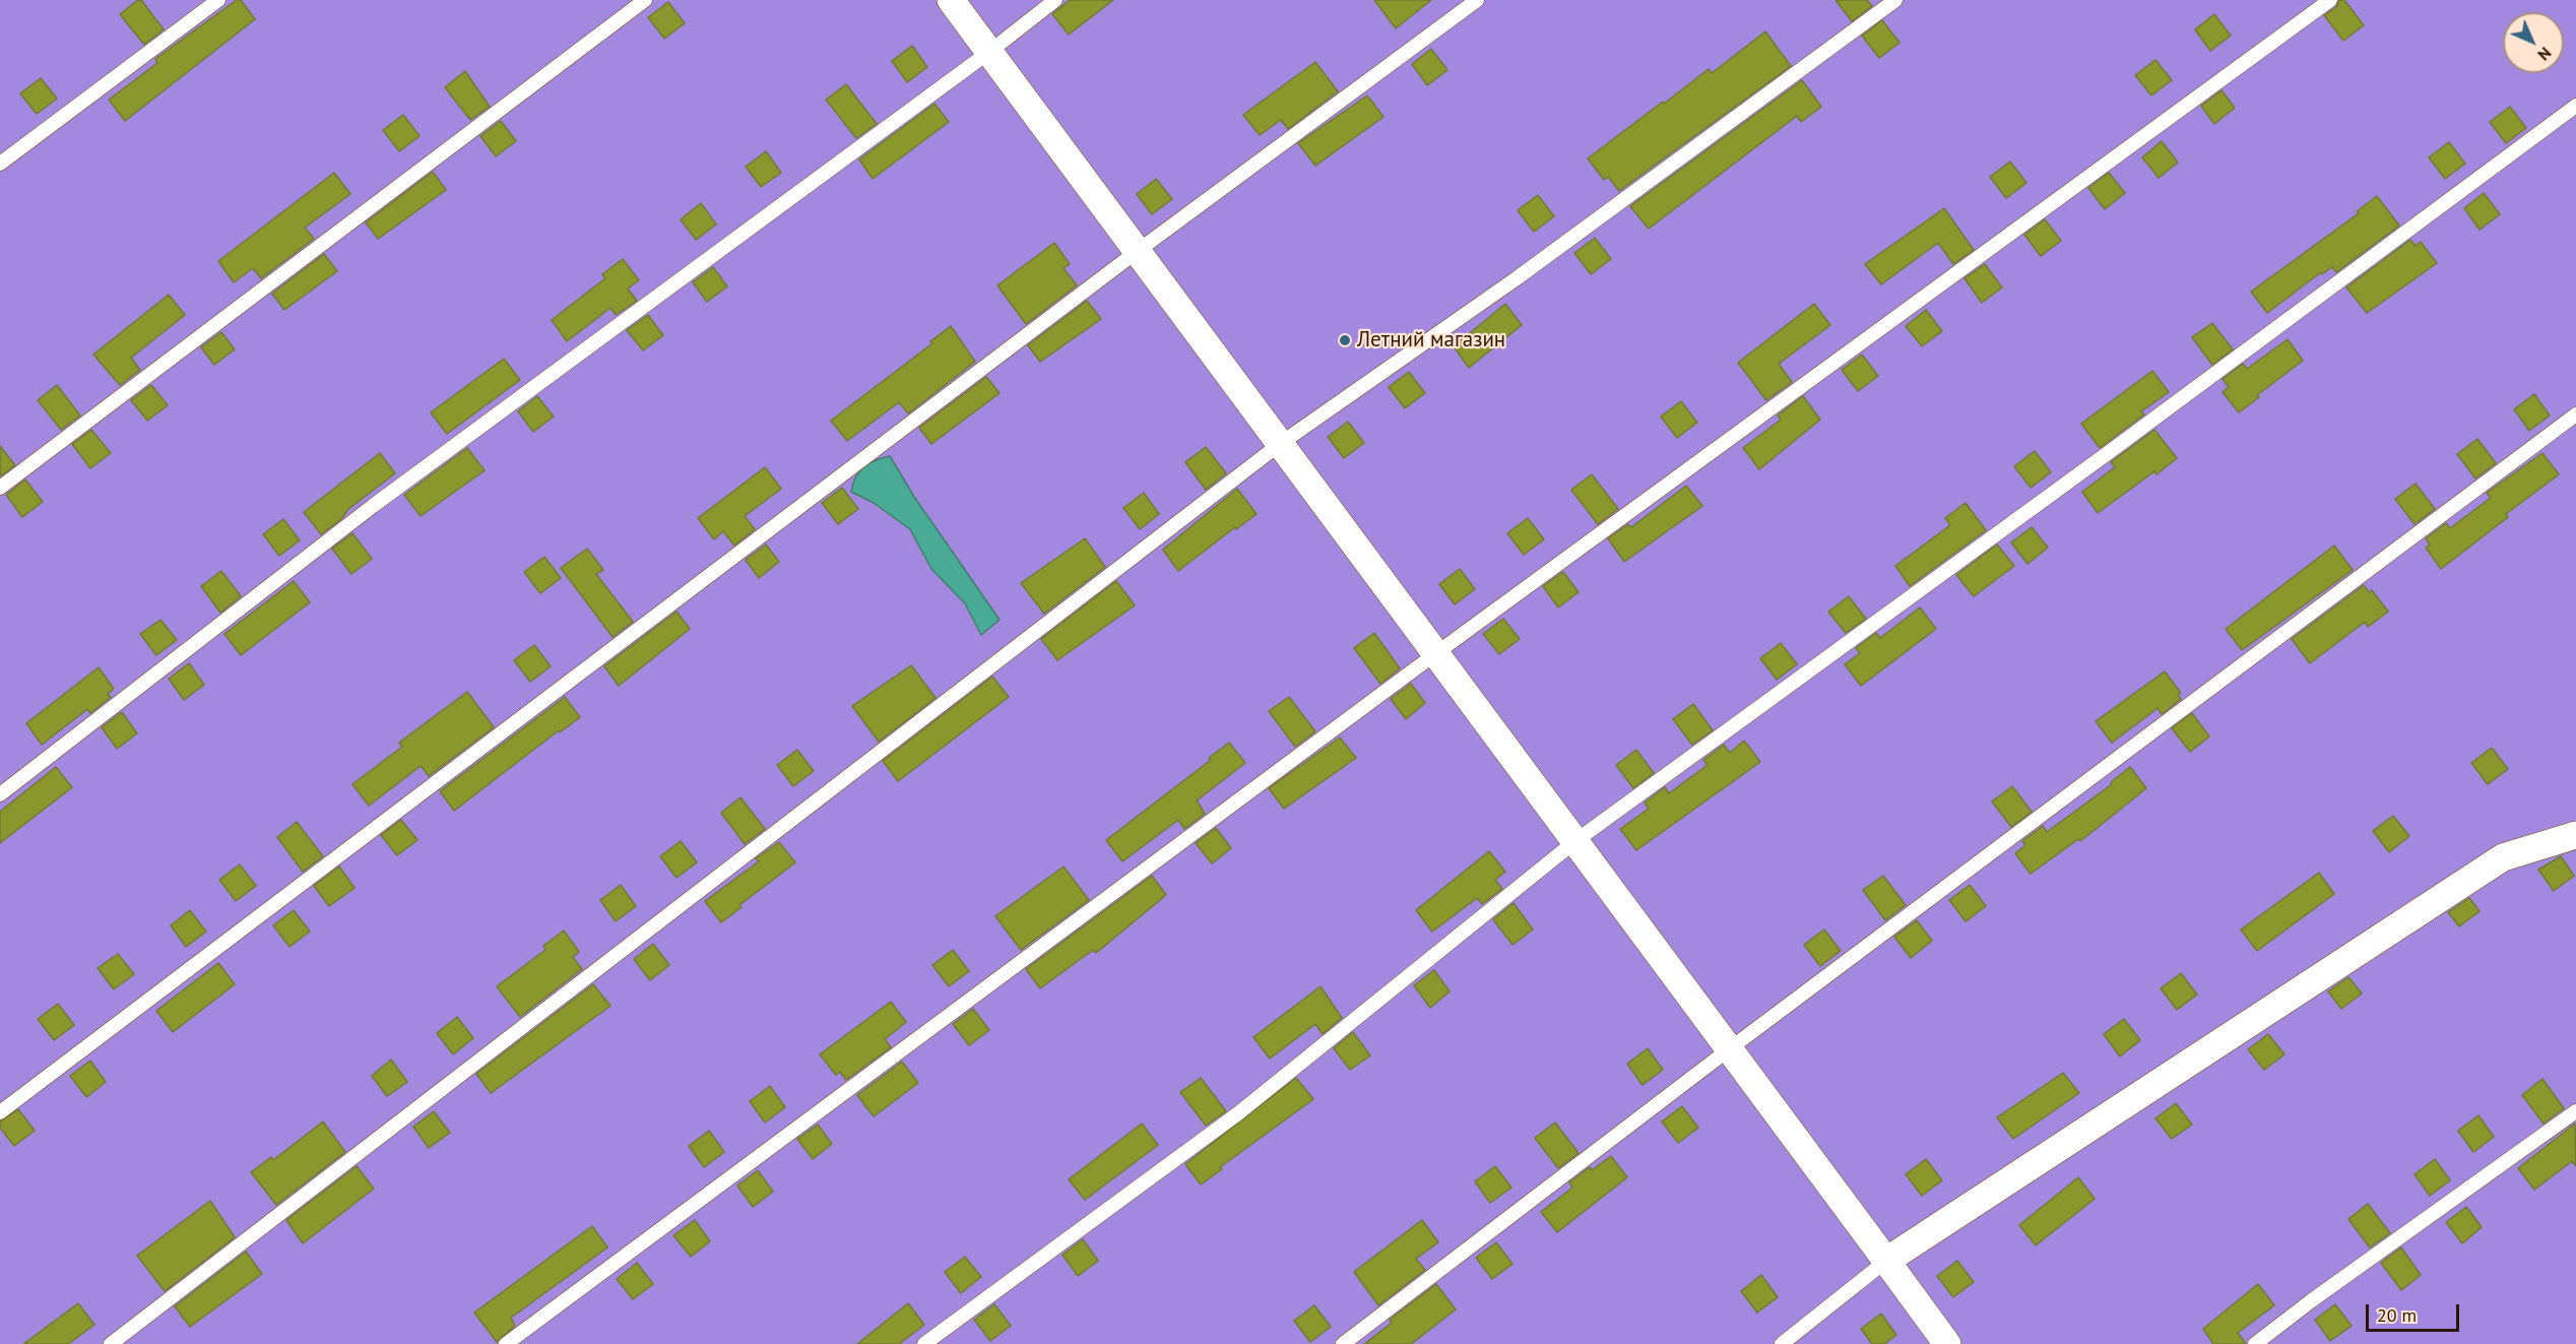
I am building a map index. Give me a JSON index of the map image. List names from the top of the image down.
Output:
{
  "places": ["Летний магазин"],
  "scale_bar": "20 m",
  "north": "bottom right"
}
